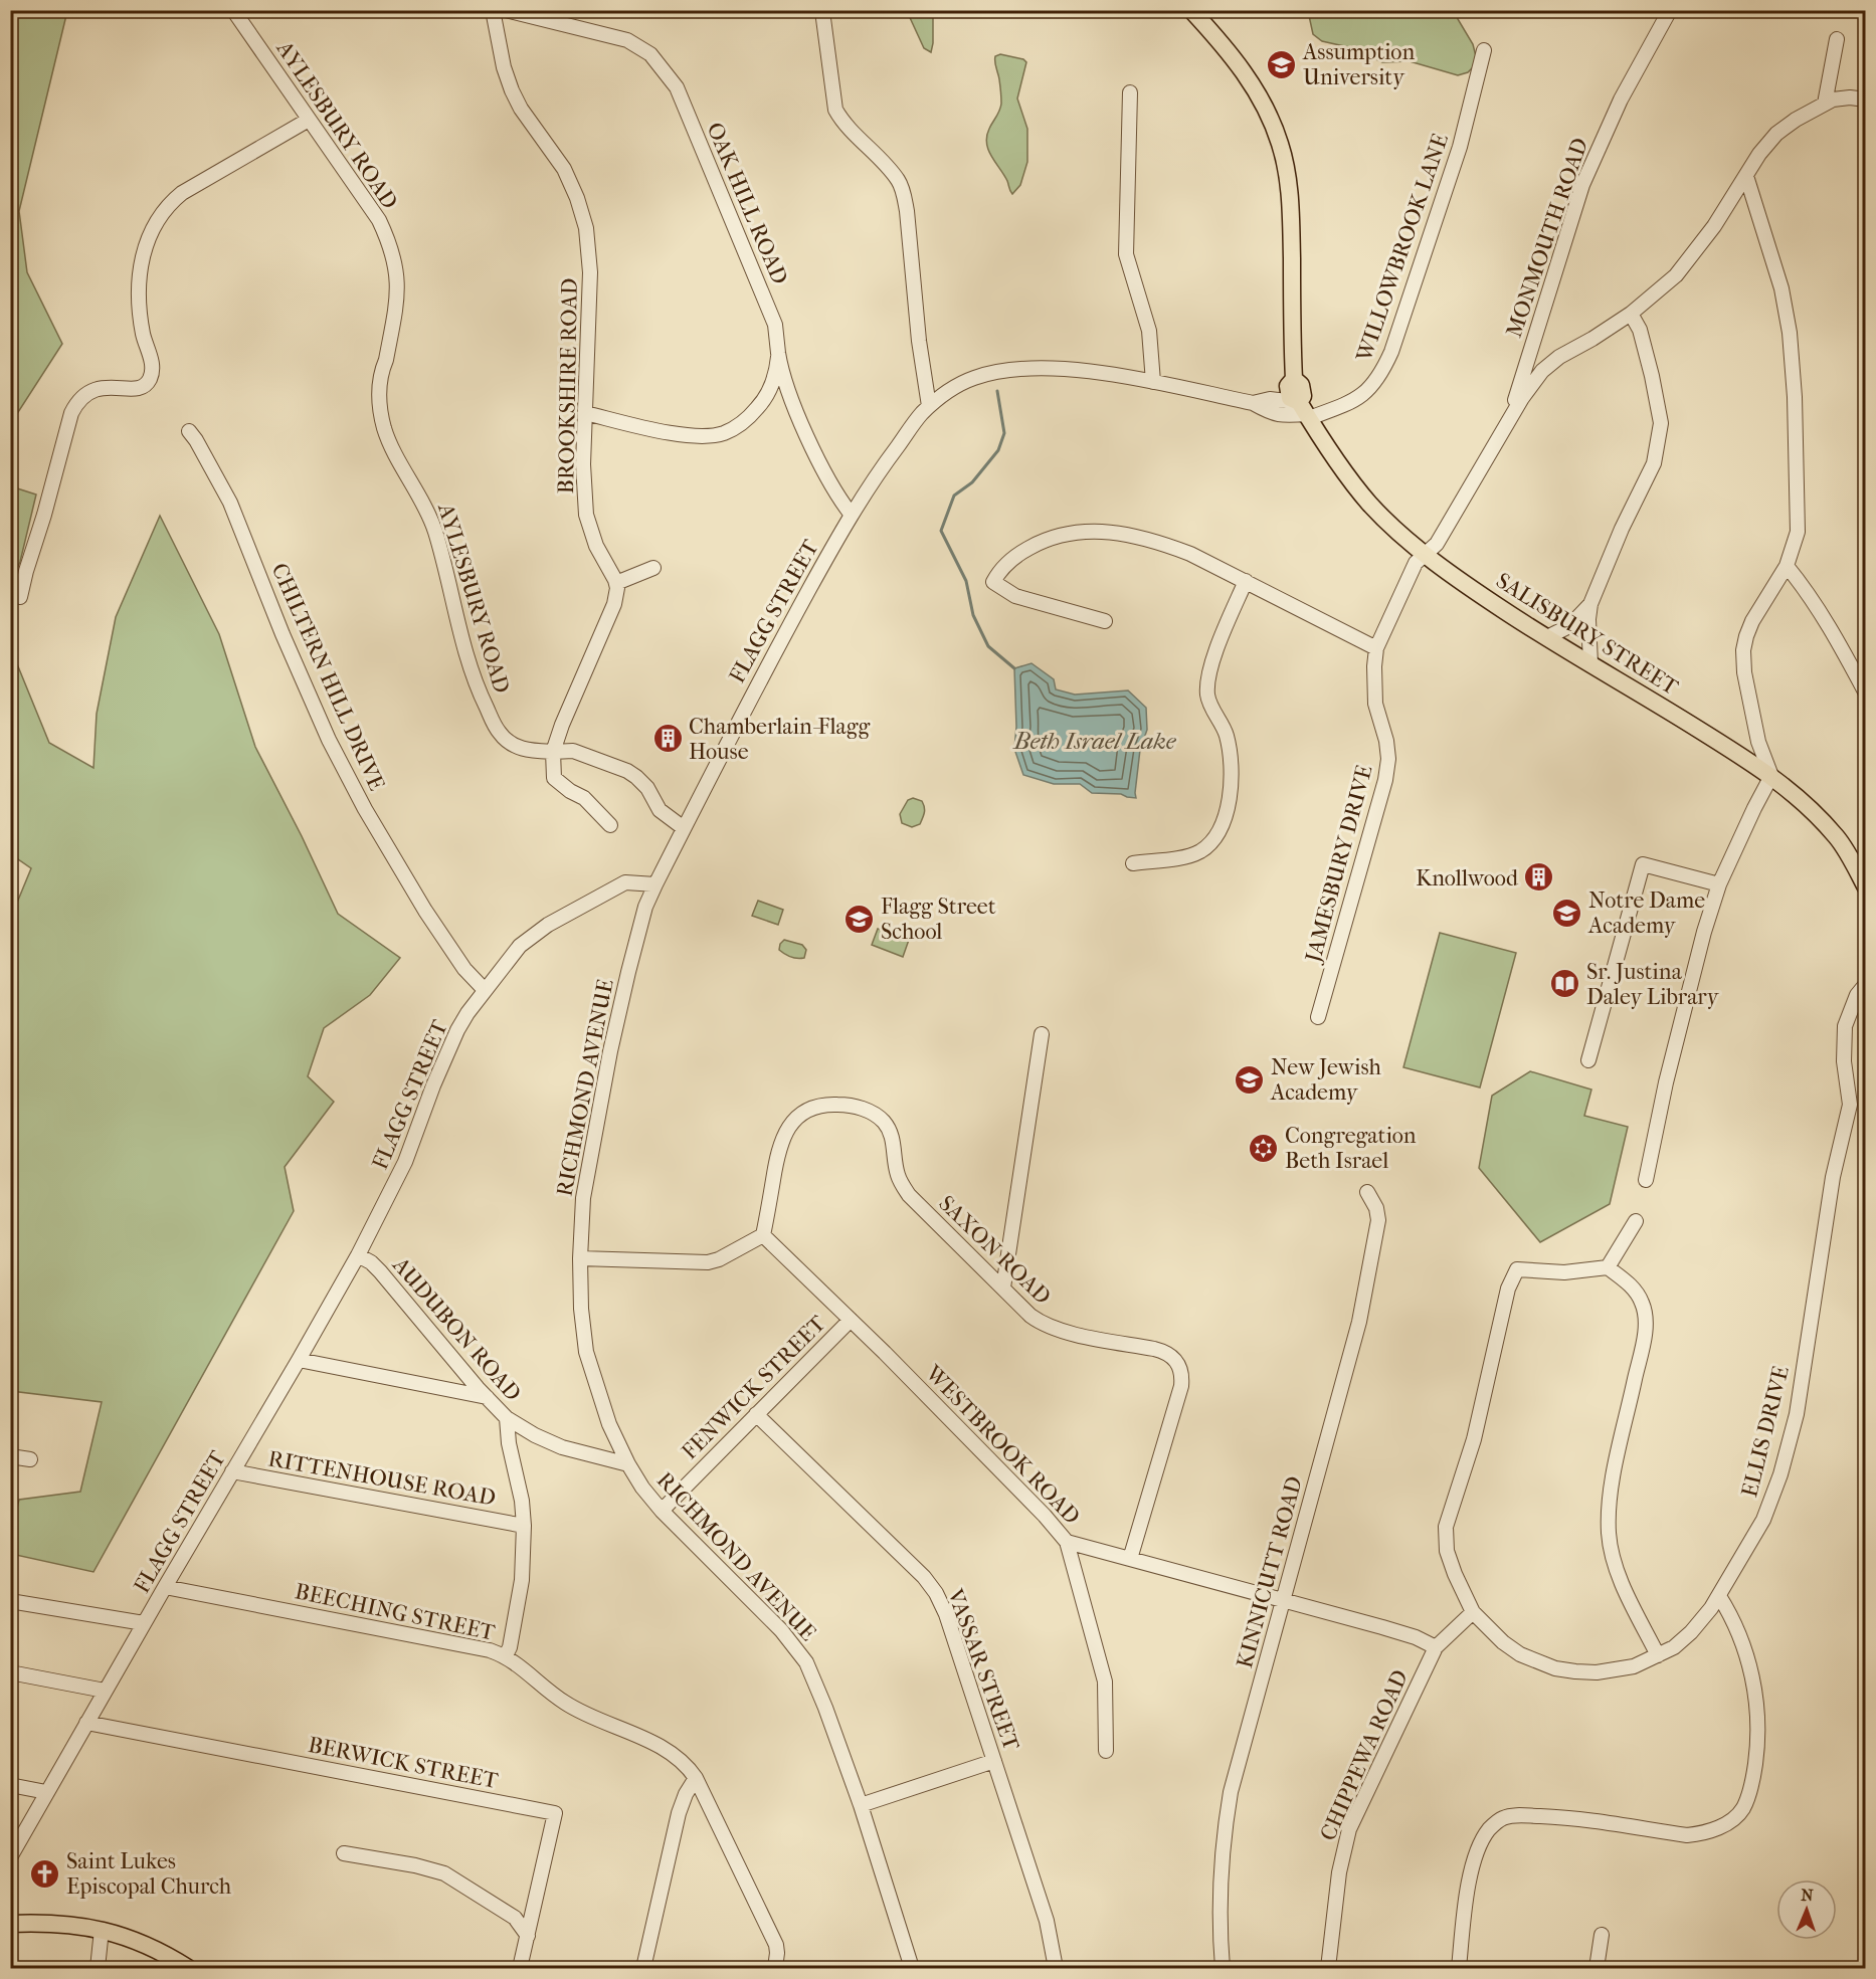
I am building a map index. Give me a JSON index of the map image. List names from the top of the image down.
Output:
{
  "streets": {
    "main road": ["SALISBURY STREET"],
    "street": [
      "AYLESBURY ROAD",
      "OAK HILL ROAD",
      "MONMOUTH ROAD",
      "WILLOWBROOK LANE",
      "BROOKSHIRE ROAD",
      "FLAGG STREET",
      "CHILTERN HILL DRIVE",
      "JAMESBURY DRIVE",
      "RICHMOND AVENUE",
      "SAXON ROAD",
      "AUDUBON ROAD",
      "FENWICK STREET",
      "ELLIS DRIVE",
      "WESTBROOK ROAD",
      "RITTENHOUSE ROAD",
      "KINNICUTT ROAD",
      "BEECHING STREET",
      "VASSAR STREET",
      "CHIPPEWA ROAD",
      "BERWICK STREET"
    ]
  },
  "crossings": [
    ["OAK HILL ROAD", "FLAGG STREET"],
    ["MONMOUTH ROAD", "JAMESBURY DRIVE"],
    ["WILLOWBROOK LANE", "FLAGG STREET"],
    ["WILLOWBROOK LANE", "SALISBURY STREET"],
    ["FLAGG STREET", "SALISBURY STREET"],
    ["FLAGG STREET", "CHILTERN HILL DRIVE"],
    ["FLAGG STREET", "RICHMOND AVENUE"],
    ["FLAGG STREET", "AUDUBON ROAD"],
    ["FLAGG STREET", "RITTENHOUSE ROAD"],
    ["FLAGG STREET", "BEECHING STREET"],
    ["FLAGG STREET", "BERWICK STREET"],
    ["SALISBURY STREET", "JAMESBURY DRIVE"],
    ["RICHMOND AVENUE", "AUDUBON ROAD"],
    ["RICHMOND AVENUE", "FENWICK STREET"],
    ["SAXON ROAD", "WESTBROOK ROAD"],
    ["FENWICK STREET", "WESTBROOK ROAD"],
    ["FENWICK STREET", "VASSAR STREET"],
    ["ELLIS DRIVE", "CHIPPEWA ROAD"],
    ["WESTBROOK ROAD", "KINNICUTT ROAD"],
    ["WESTBROOK ROAD", "CHIPPEWA ROAD"]
  ],
  "water": ["Beth Israel Lake"],
  "places": {
    "school or university": [
      "Assumption University",
      "Notre Dame Academy",
      "Flagg Street School",
      "New Jewish Academy"
    ],
    "building": ["Chamberlain-Flagg House", "Knollwood"],
    "library": ["Sr. Justina Daley Library"],
    "synagogue": ["Congregation Beth Israel"],
    "church": ["Saint Lukes Episcopal Church"]
  },
  "north": "top"
}
